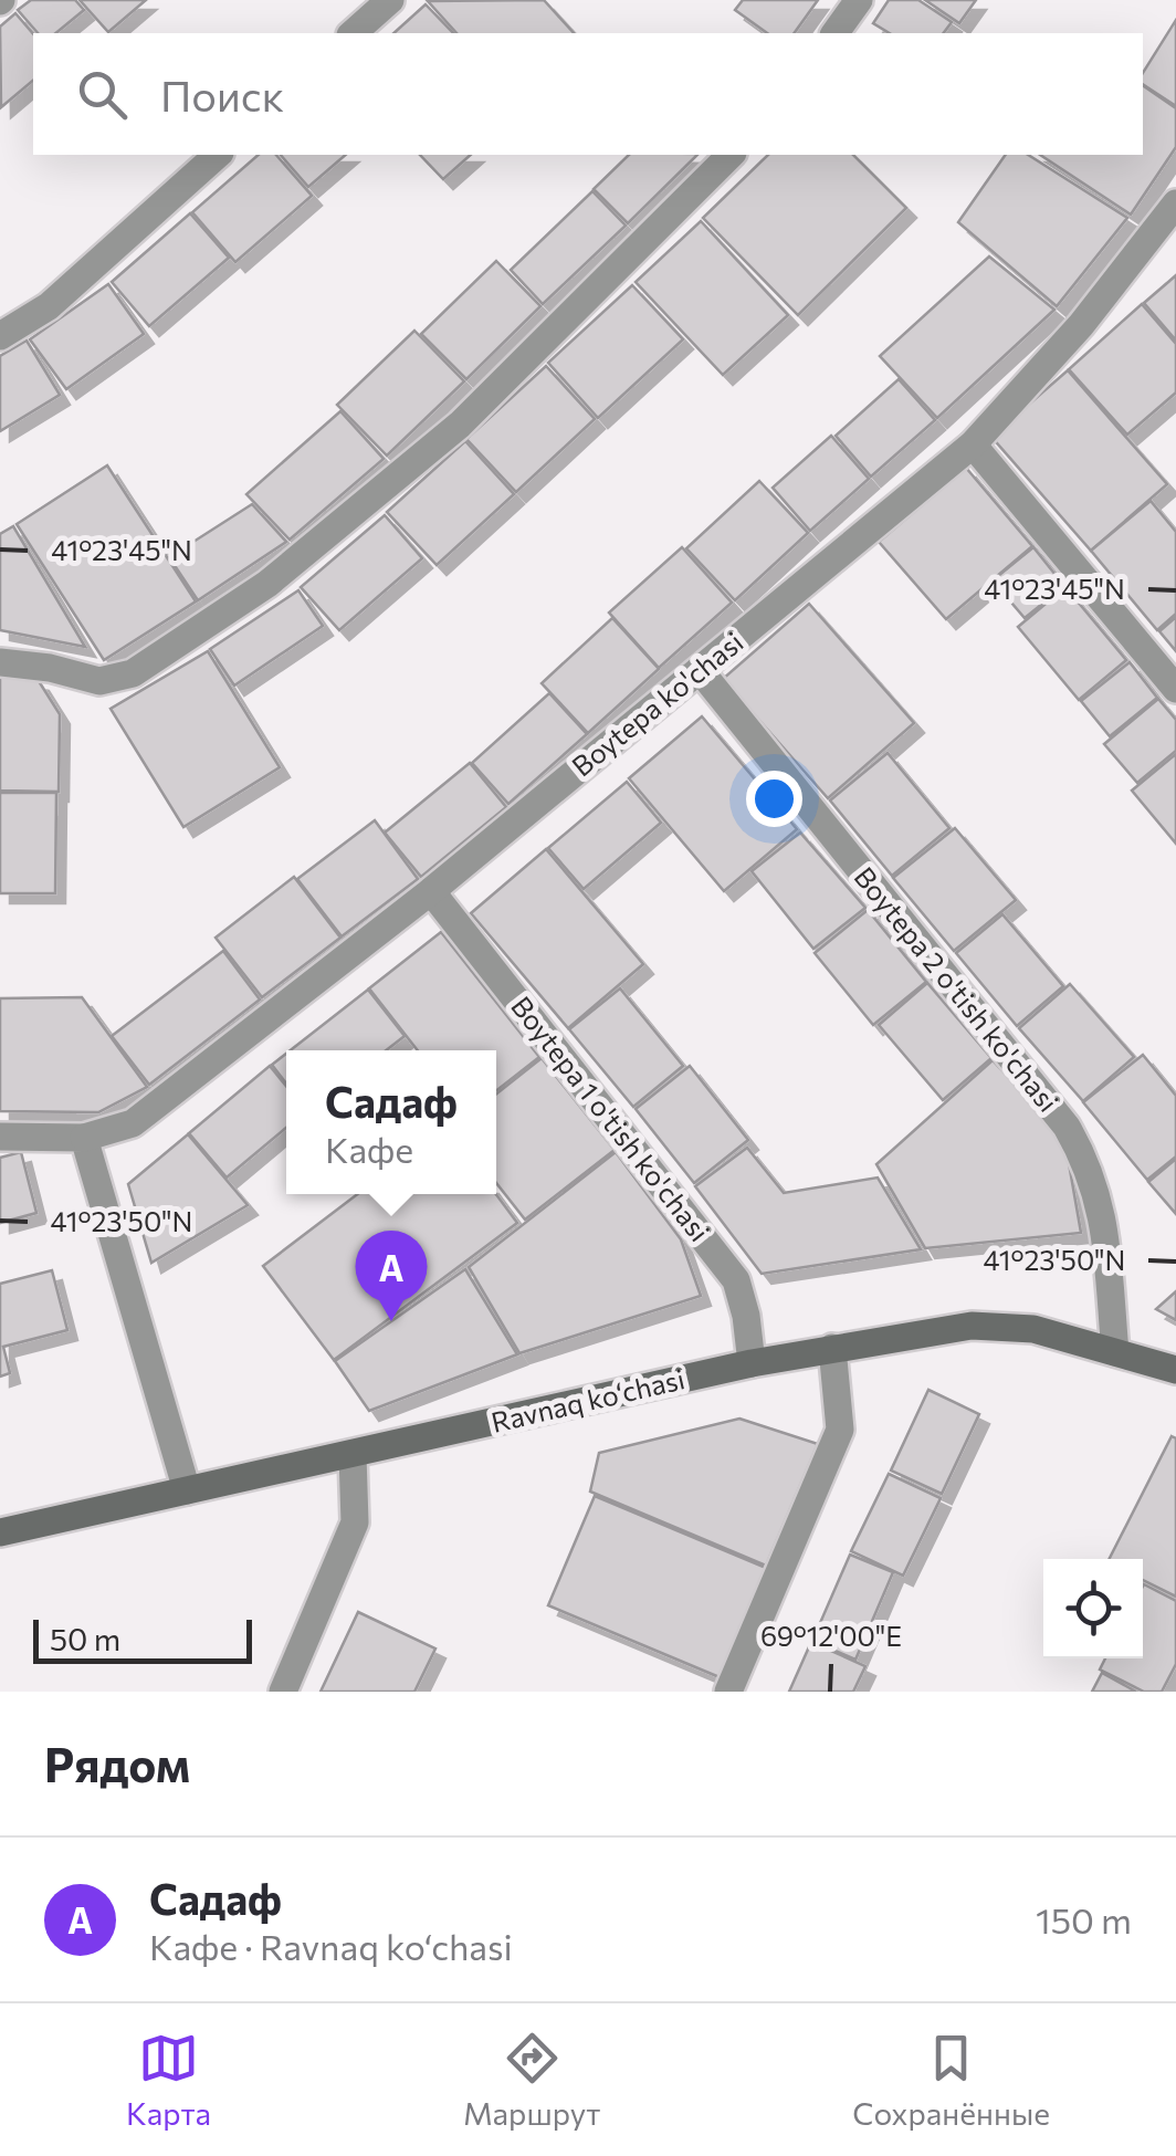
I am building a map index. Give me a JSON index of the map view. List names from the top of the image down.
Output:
{
  "streets": {
    "street": [
      "Boytepa ko'chasi",
      "Boytepa 2 o'tish ko'chasi",
      "Boytepa 1 o'tish ko'chasi",
      "Ravnaq ko‘chasi"
    ]
  },
  "crossings": [
    ["Boytepa ko'chasi", "Boytepa 2 o'tish ko'chasi"],
    ["Boytepa ko'chasi", "Boytepa 1 o'tish ko'chasi"],
    ["Boytepa 2 o'tish ko'chasi", "Ravnaq ko‘chasi"],
    ["Boytepa 1 o'tish ko'chasi", "Ravnaq ko‘chasi"]
  ],
  "scale_bar": "50 m",
  "page": {
    "search": "Поиск",
    "popup": ["Садаф", "Кафе"],
    "pins": "A",
    "scale": "50 m",
    "heading": "Рядом",
    "list": [
      {
        "mark": "A",
        "name": "Садаф",
        "note": "Кафе · Ravnaq ko‘chasi",
        "value": "150 m"
      }
    ],
    "nav": ["Карта", "Маршрут", "Сохранённые"]
  },
  "coordinates": ["41°23'45\"N", "41°23'50\"N", "69°12'00\"E"]
}
